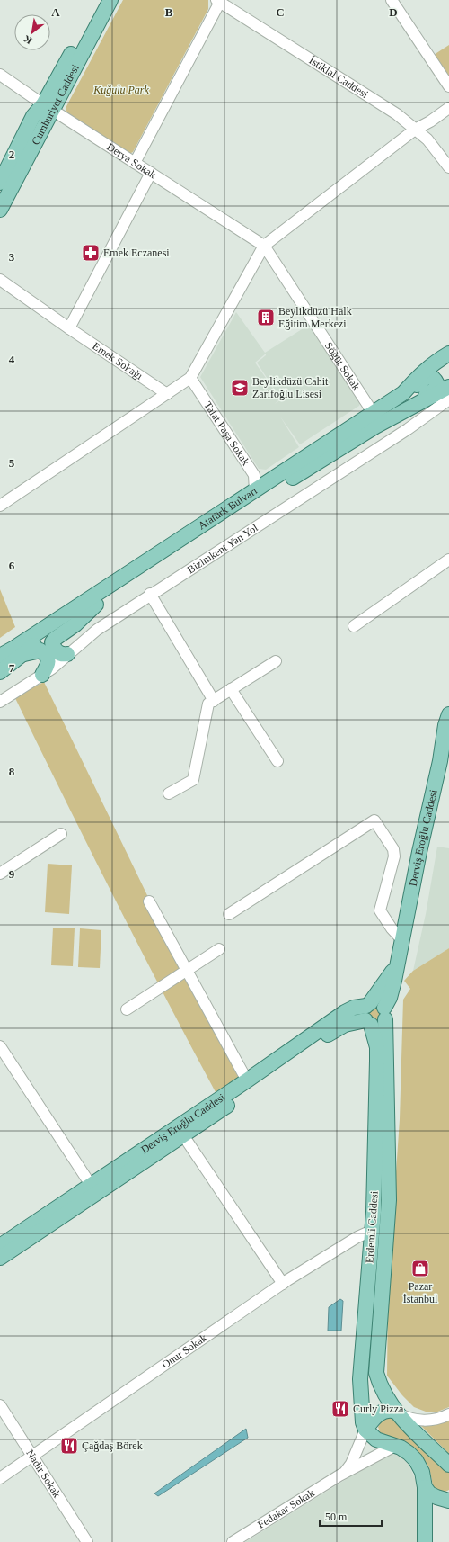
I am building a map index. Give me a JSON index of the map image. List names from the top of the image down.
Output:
{
  "streets": {
    "main road": [
      "Cumhuriyet Caddesi",
      "Atatürk Bulvarı",
      "Derviş Eroğlu Caddesi",
      "Erdemli Caddesi"
    ],
    "street": [
      "İstiklal Caddesi",
      "Derya Sokak",
      "Emek Sokağı",
      "Söğüt Sokak",
      "Talat Paşa Sokak",
      "Bizimkent Yan Yol",
      "Onur Sokak",
      "Nadir Sokak",
      "Fedakar Sokak"
    ]
  },
  "crossings": [
    ["Cumhuriyet Caddesi", "Derya Sokak"],
    ["Derya Sokak", "Söğüt Sokak"],
    ["Söğüt Sokak", "Atatürk Bulvarı"],
    ["Talat Paşa Sokak", "Atatürk Bulvarı"],
    ["Derviş Eroğlu Caddesi", "Erdemli Caddesi"],
    ["Erdemli Caddesi", "Onur Sokak"],
    ["Onur Sokak", "Nadir Sokak"]
  ],
  "parks": ["Kuğulu Park"],
  "places": {
    "pharmacy": ["Emek Eczanesi"],
    "building": ["Beylikdüzü Halk Eğitim Merkezi"],
    "school or university": ["Beylikdüzü Cahit Zarifoğlu Lisesi"],
    "shop": ["Pazar İstanbul"],
    "restaurant": ["Curly Pizza", "Çağdaş Börek"]
  },
  "scale_bar": "50 m",
  "north": "bottom left",
  "grid": {
    "columns": [
      "A",
      "B",
      "C",
      "D"
    ],
    "rows": [
      "2",
      "3",
      "4",
      "5",
      "6",
      "7",
      "8",
      "9"
    ]
  }
}
